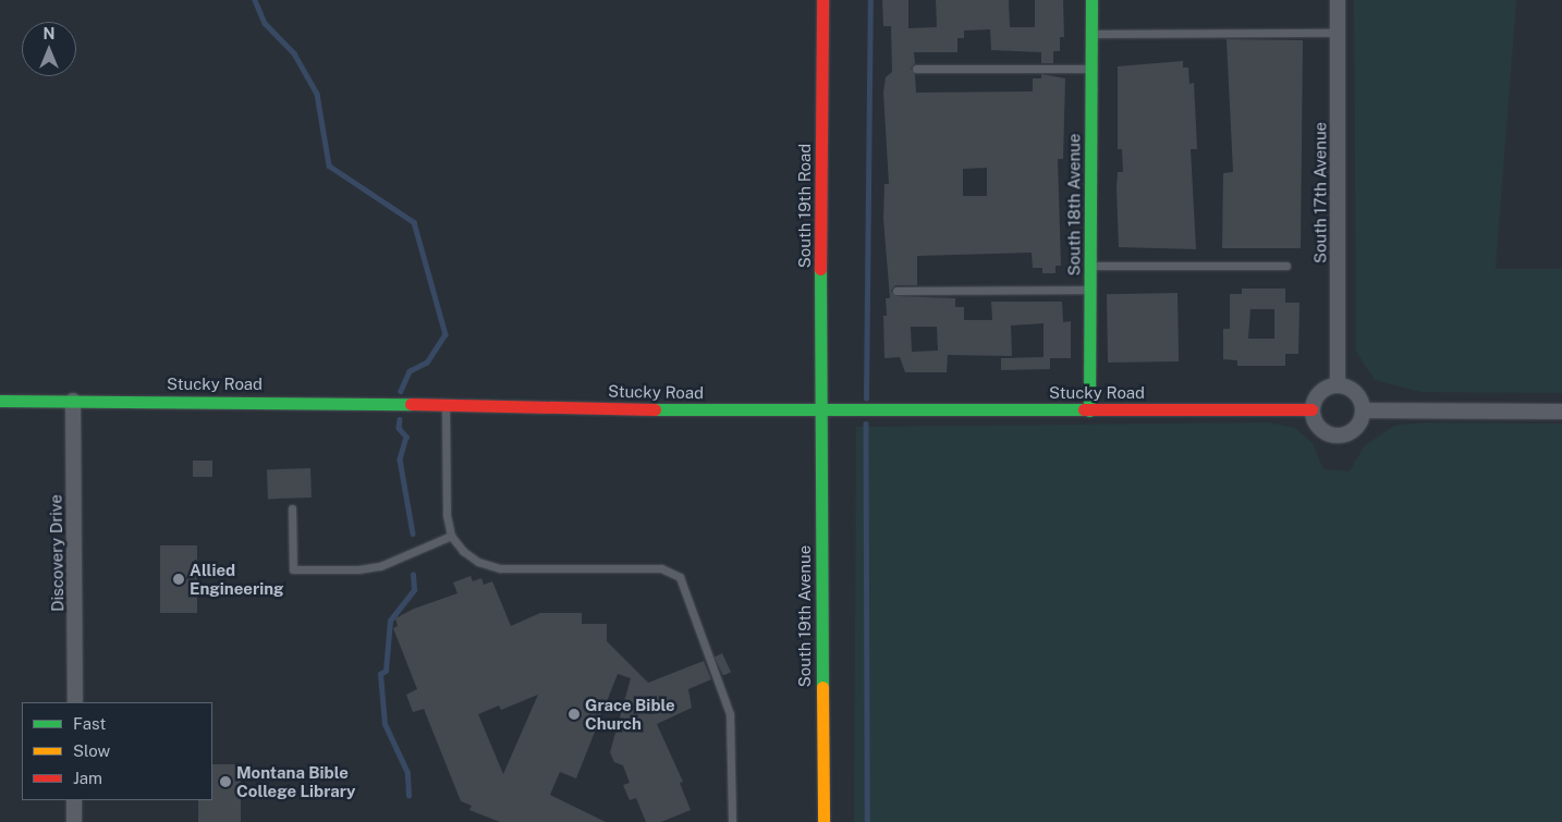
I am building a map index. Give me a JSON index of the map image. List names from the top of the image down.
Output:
{
  "streets": {
    "street": [
      "South 17th Avenue",
      "South 18th Avenue",
      "South 19th Road",
      "Stucky Road",
      "Discovery Drive",
      "South 19th Avenue"
    ]
  },
  "crossings": [
    ["South 17th Avenue", "Stucky Road"],
    ["South 18th Avenue", "Stucky Road"],
    ["South 19th Road", "Stucky Road"],
    ["South 19th Road", "South 19th Avenue"],
    ["Stucky Road", "Discovery Drive"],
    ["Stucky Road", "South 19th Avenue"]
  ],
  "places": ["Allied Engineering", "Grace Bible Church", "Montana Bible College Library"],
  "legend": ["Fast", "Slow", "Jam"],
  "north": "top"
}
